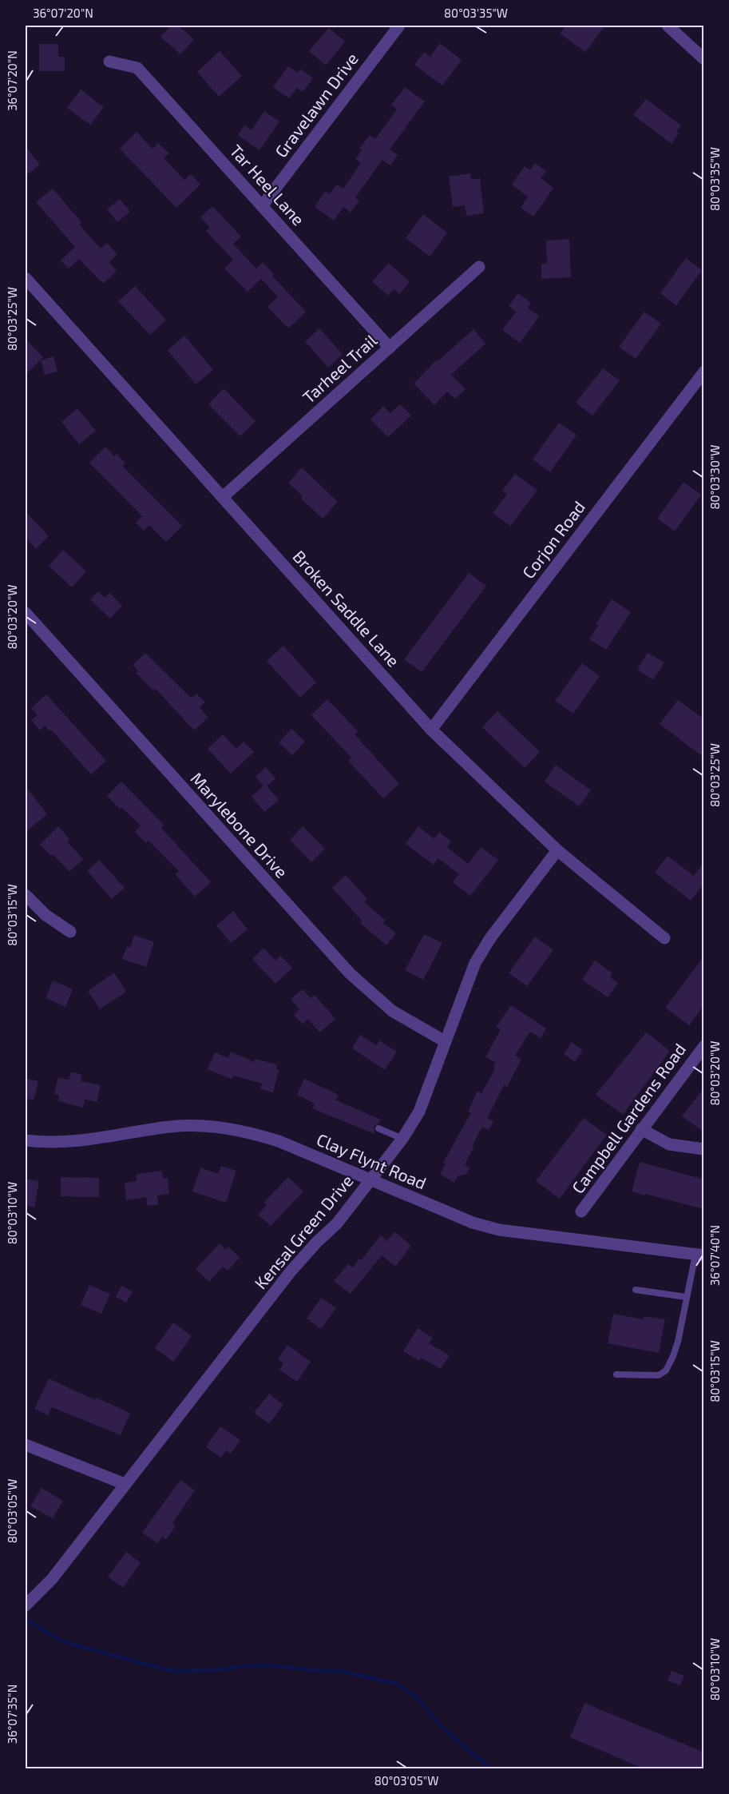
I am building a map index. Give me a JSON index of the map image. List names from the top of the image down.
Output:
{
  "streets": {
    "street": [
      "Gravelawn Drive",
      "Tar Heel Lane",
      "Tarheel Trail",
      "Corjon Road",
      "Broken Saddle Lane",
      "Marylebone Drive",
      "Campbell Gardens Road",
      "Clay Flynt Road",
      "Kensal Green Drive"
    ]
  },
  "crossings": [
    ["Gravelawn Drive", "Tar Heel Lane"],
    ["Tar Heel Lane", "Tarheel Trail"],
    ["Tarheel Trail", "Broken Saddle Lane"],
    ["Corjon Road", "Broken Saddle Lane"],
    ["Broken Saddle Lane", "Kensal Green Drive"],
    ["Marylebone Drive", "Kensal Green Drive"],
    ["Clay Flynt Road", "Kensal Green Drive"]
  ],
  "coordinates": [
    "36°07'20\"N",
    "80°03'35\"W",
    "80°03'25\"W",
    "80°03'30\"W",
    "80°03'20\"W",
    "80°03'15\"W",
    "80°03'10\"W",
    "36°07'40\"N",
    "80°03'05\"W",
    "36°07'35\"N"
  ]
}
